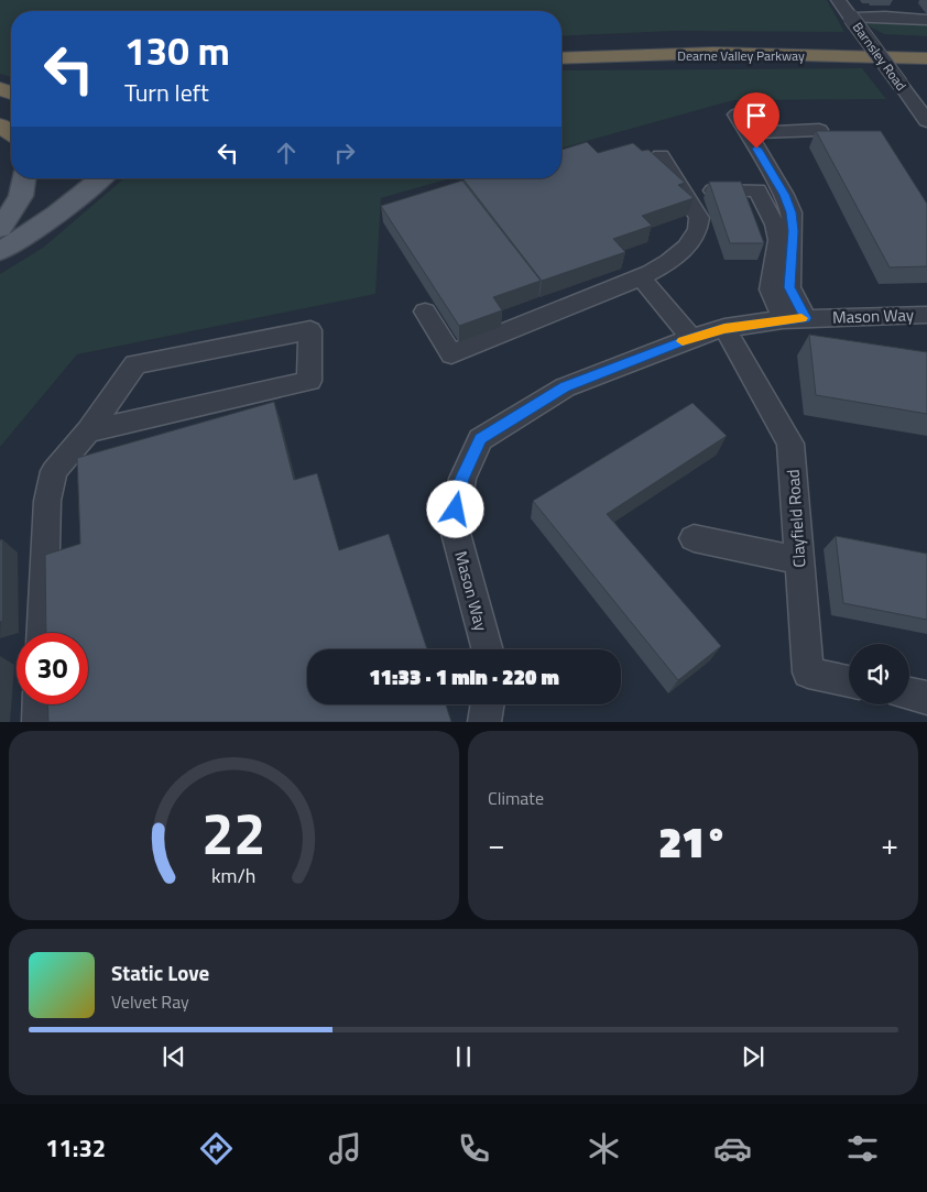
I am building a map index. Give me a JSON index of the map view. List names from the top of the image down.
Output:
{
  "streets": {
    "highway": ["Dearne Valley Parkway"],
    "street": ["Barnsley Road", "Mason Way", "Clayfield Road"]
  },
  "crossings": [
    ["Mason Way", "Clayfield Road"]
  ],
  "page": {
    "turn": ["130 m", "Turn left"],
    "limit": "30",
    "trip": "11:33 · 1 min · 220 m",
    "tile": "Climate",
    "heat": ["−", "21°", "+"],
    "song": ["Static Love", "Velvet Ray"],
    "tabs": "11:32",
    "gauge": ["22", "km/h"]
  }
}
